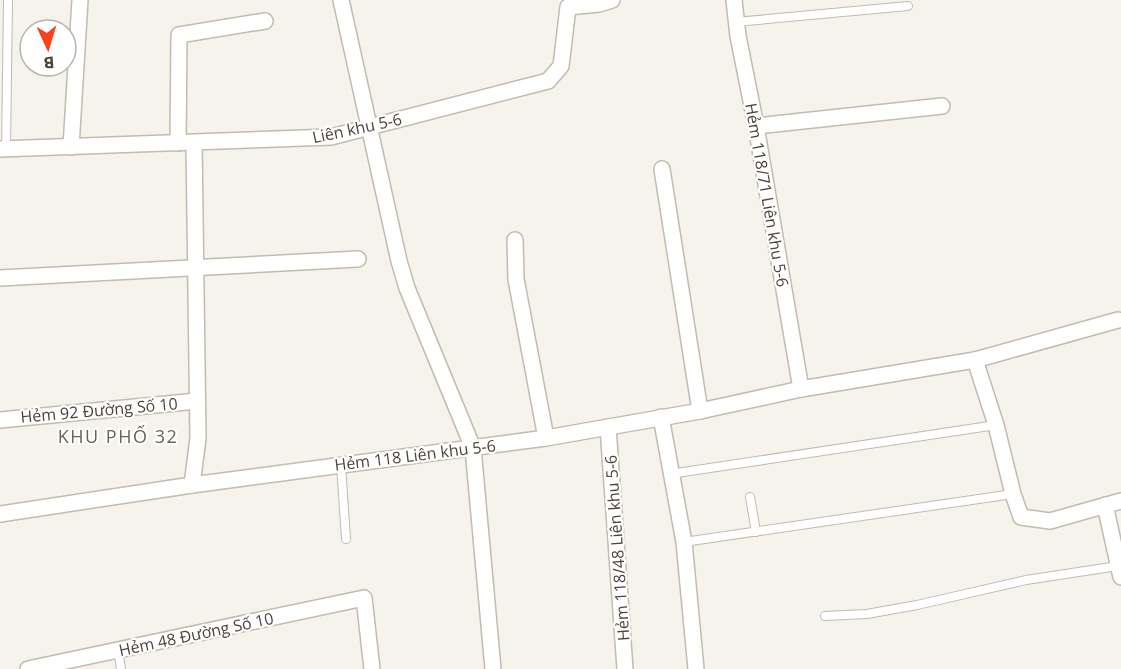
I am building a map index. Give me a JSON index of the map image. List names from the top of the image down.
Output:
{
  "streets": {
    "street": [
      "Liên khu 5-6",
      "Hẻm 118/71 Liên khu 5-6",
      "Hẻm 92 Đường Số 10",
      "Hẻm 118 Liên khu 5-6",
      "Hẻm 118/48 Liên khu 5-6",
      "Hẻm 48 Đường Số 10"
    ]
  },
  "crossings": [
    ["Hẻm 118/71 Liên khu 5-6", "Hẻm 118 Liên khu 5-6"],
    ["Hẻm 118 Liên khu 5-6", "Hẻm 118/48 Liên khu 5-6"]
  ],
  "districts": ["KHU PHỐ 32"],
  "north": "bottom"
}
